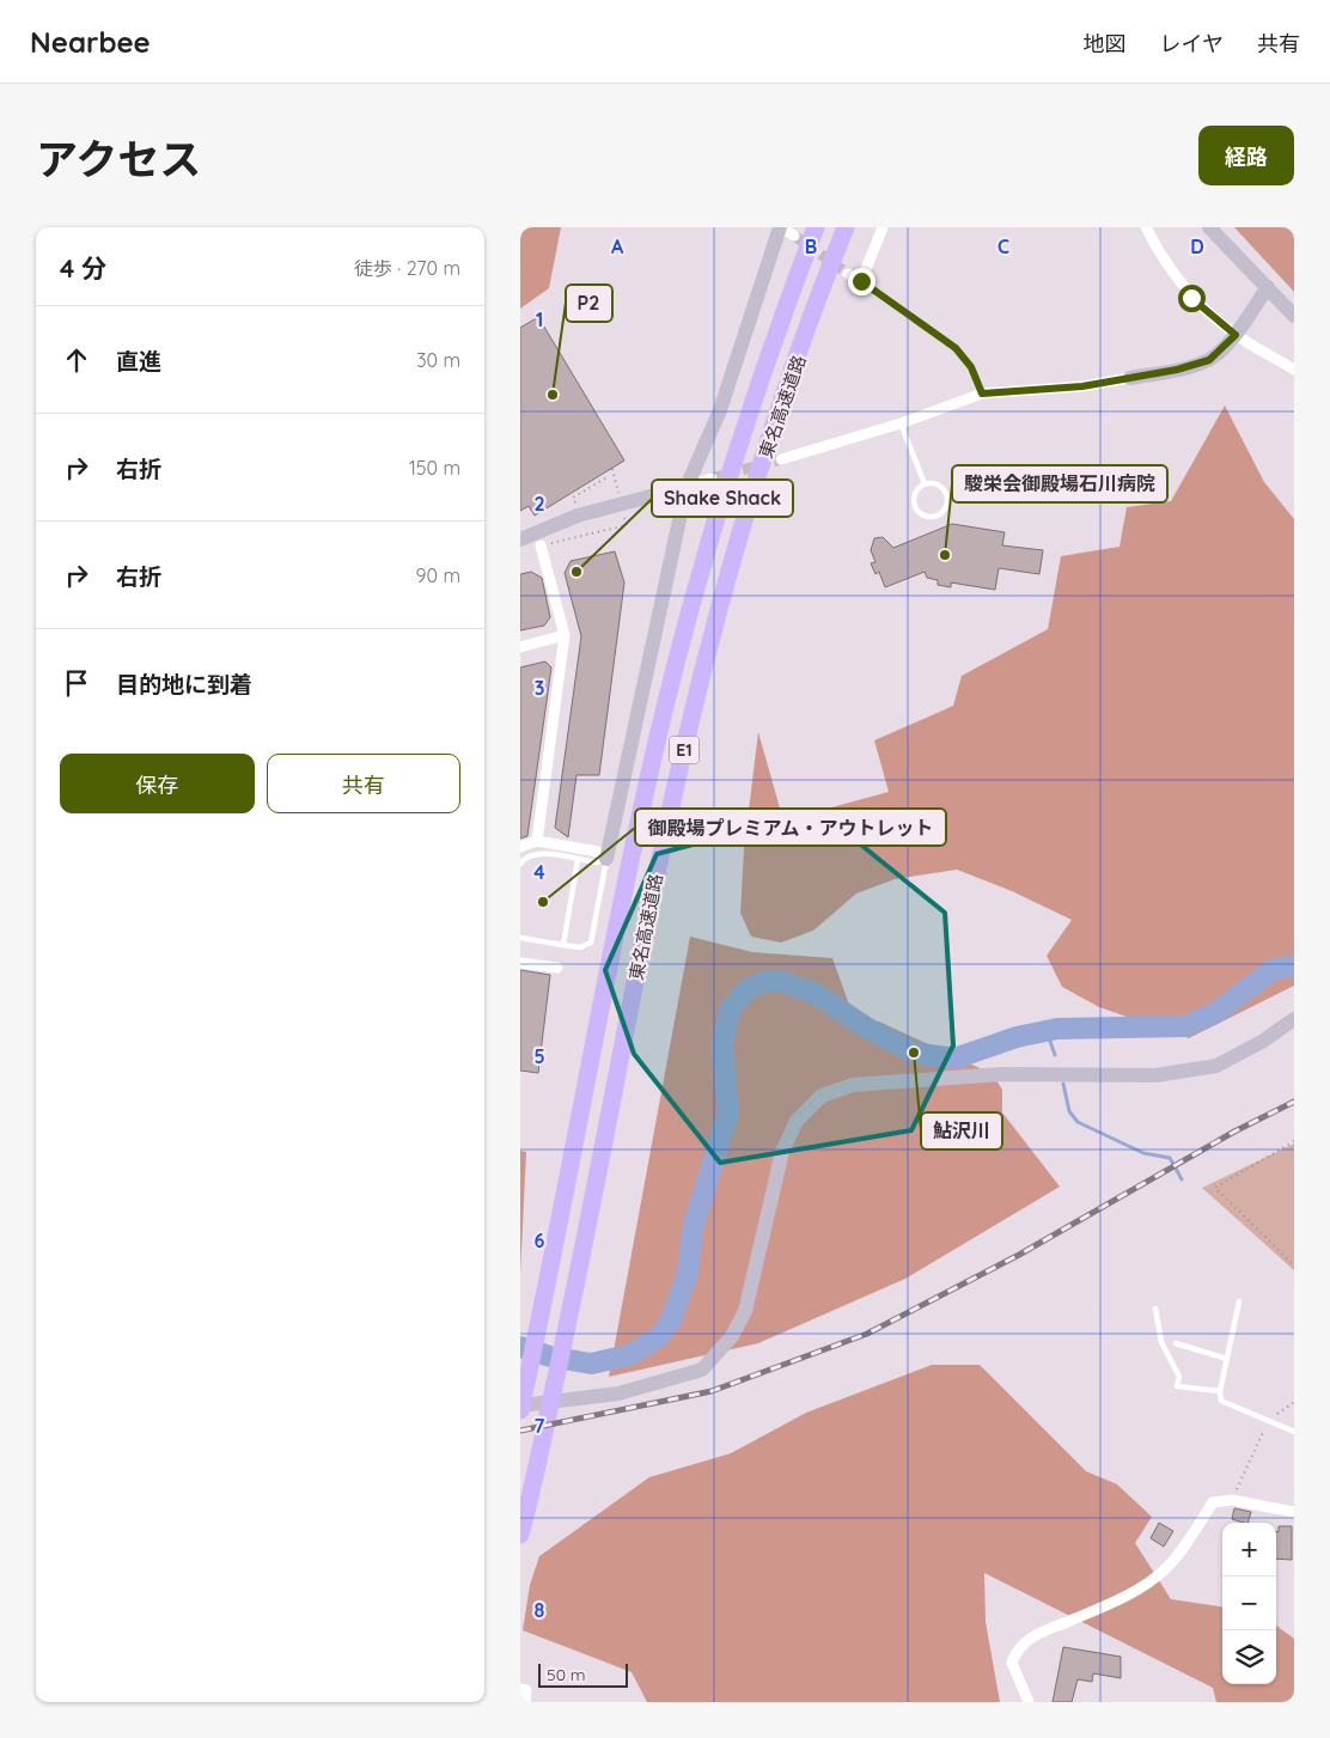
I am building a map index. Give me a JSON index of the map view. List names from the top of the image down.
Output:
{
  "streets": {
    "highway": ["東名高速道路", "E1"]
  },
  "places": [
    "P2",
    "駿栄会御殿場石川病院",
    "Shake Shack",
    "御殿場プレミアム・アウトレット",
    "鮎沢川"
  ],
  "scale_bar": "50 m",
  "page": {
    "header": "Nearbee",
    "nav": ["地図", "レイヤ", "共有"],
    "title": "アクセス",
    "buttons": [
      "経路",
      ["保存", "共有"]
    ],
    "heading": ["4 分", "徒歩 · 270 m"],
    "list": [
      ["直進", "30 m"],
      ["右折", "150 m"],
      ["右折", "90 m"],
      "目的地に到着"
    ],
    "map_buttons": ["+", "−"],
    "scale": "50 m"
  },
  "grid": {
    "columns": [
      "A",
      "B",
      "C",
      "D"
    ],
    "rows": [
      "1",
      "2",
      "3",
      "4",
      "5",
      "6",
      "7",
      "8"
    ]
  }
}
